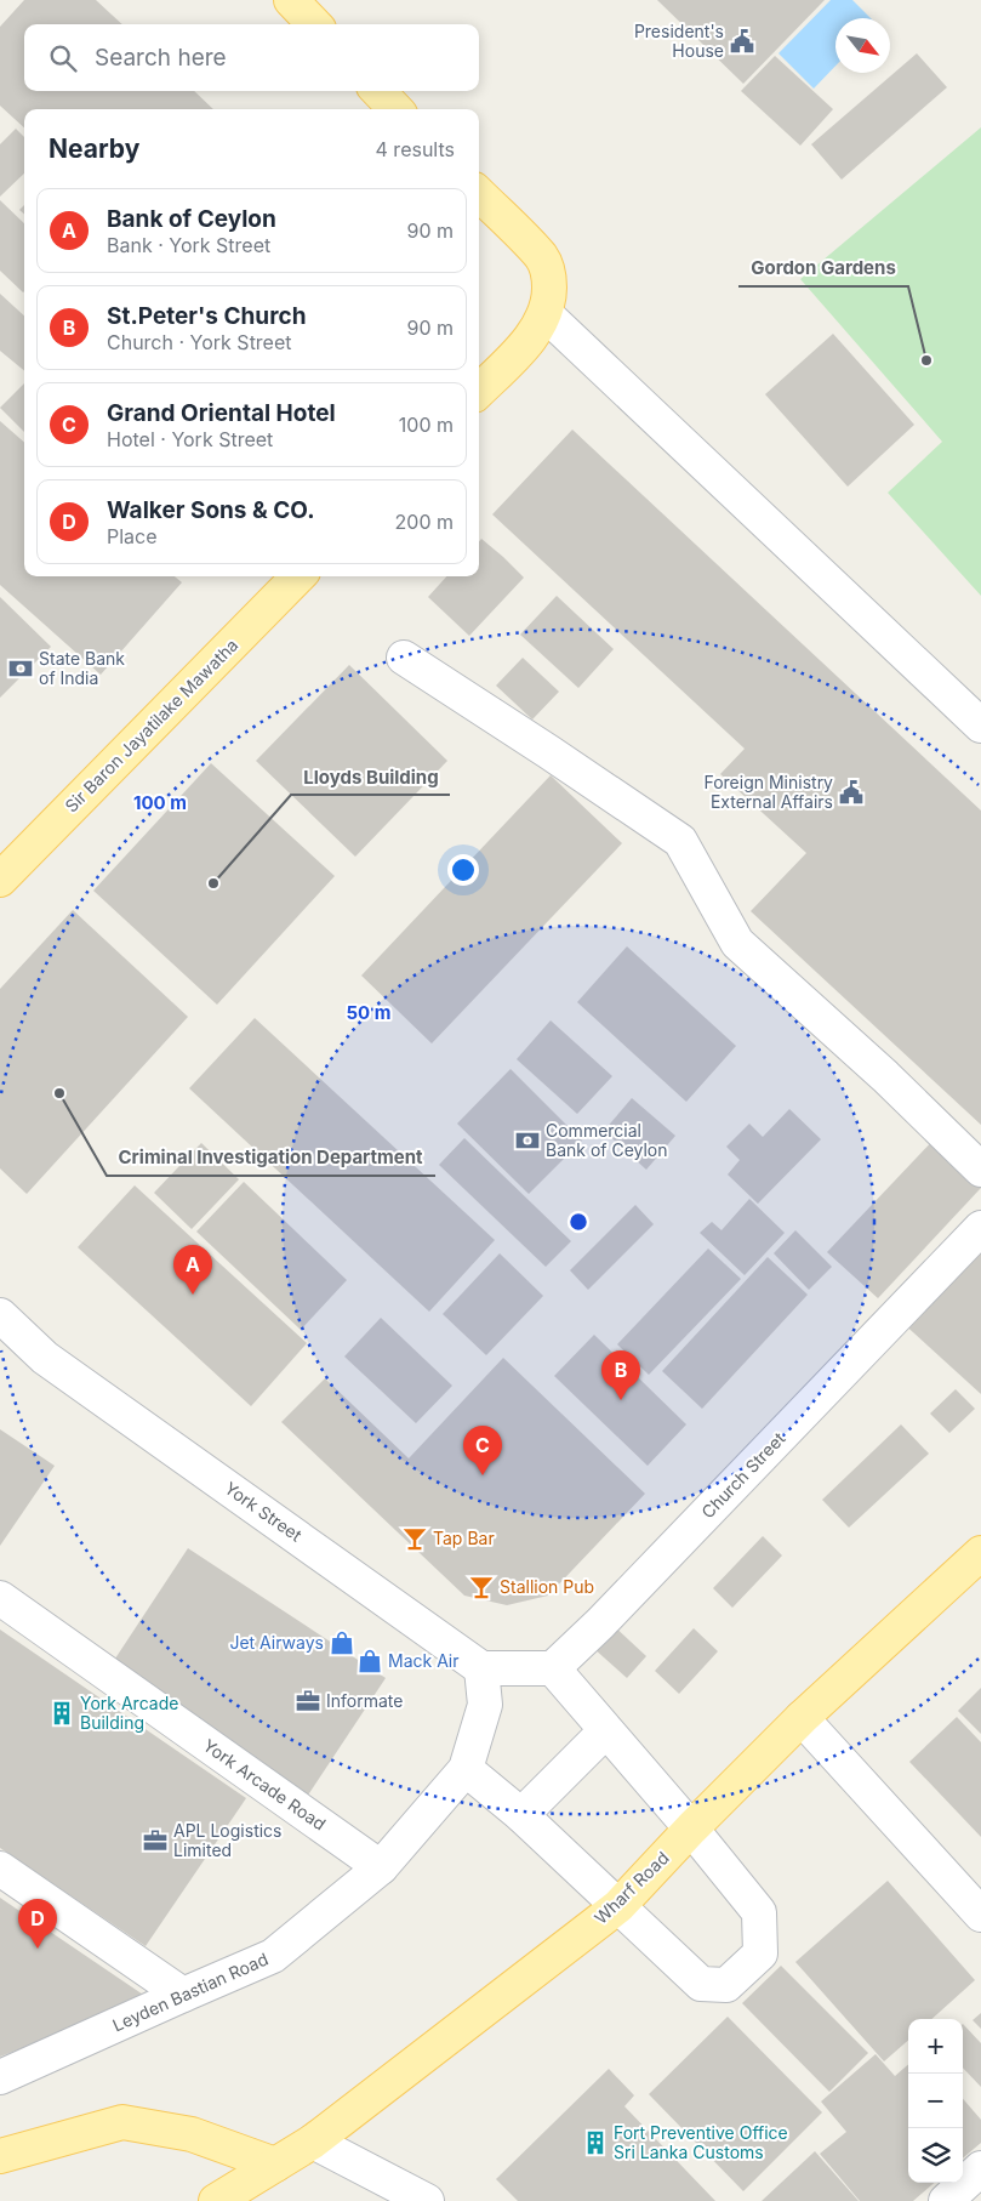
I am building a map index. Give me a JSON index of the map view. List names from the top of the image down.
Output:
{
  "streets": {
    "main road": ["Sir Baron Jayatilake Mawatha", "Wharf Road"],
    "street": [
      "Church Street",
      "York Street",
      "York Arcade Road",
      "Leyden Bastian Road"
    ]
  },
  "crossings": [
    ["York Street", "Leyden Bastian Road"],
    ["York Arcade Road", "Leyden Bastian Road"]
  ],
  "places": {
    "public building": ["President's House", "Foreign Ministry External Affairs"],
    "other": ["Gordon Gardens", "Lloyds Building", "Criminal Investigation Department"],
    "bank": ["State Bank of India", "Commercial Bank of Ceylon"],
    "bar": ["Tap Bar", "Stallion Pub"],
    "shop": ["Jet Airways", "Mack Air"],
    "office": ["Informate", "APL Logistics Limited"],
    "building": ["York Arcade Building", "Fort Preventive Office Sri Lanka Customs"]
  },
  "north": "bottom right",
  "page": {
    "search": "Search here",
    "heading": ["Nearby", "4 results"],
    "list": [
      {
        "mark": "A",
        "name": "Bank of Ceylon",
        "note": "Bank · York Street",
        "value": "90 m"
      },
      {
        "mark": "B",
        "name": "St.Peter's Church",
        "note": "Church · York Street",
        "value": "90 m"
      },
      {
        "mark": "C",
        "name": "Grand Oriental Hotel",
        "note": "Hotel · York Street",
        "value": "100 m"
      },
      {
        "mark": "D",
        "name": "Walker Sons & CO.",
        "note": "Place",
        "value": "200 m"
      }
    ],
    "pins": [
      "A",
      "B",
      "C",
      "D"
    ],
    "map_buttons": ["+", "−"]
  },
  "rings": ["100 m", "50 m"]
}
